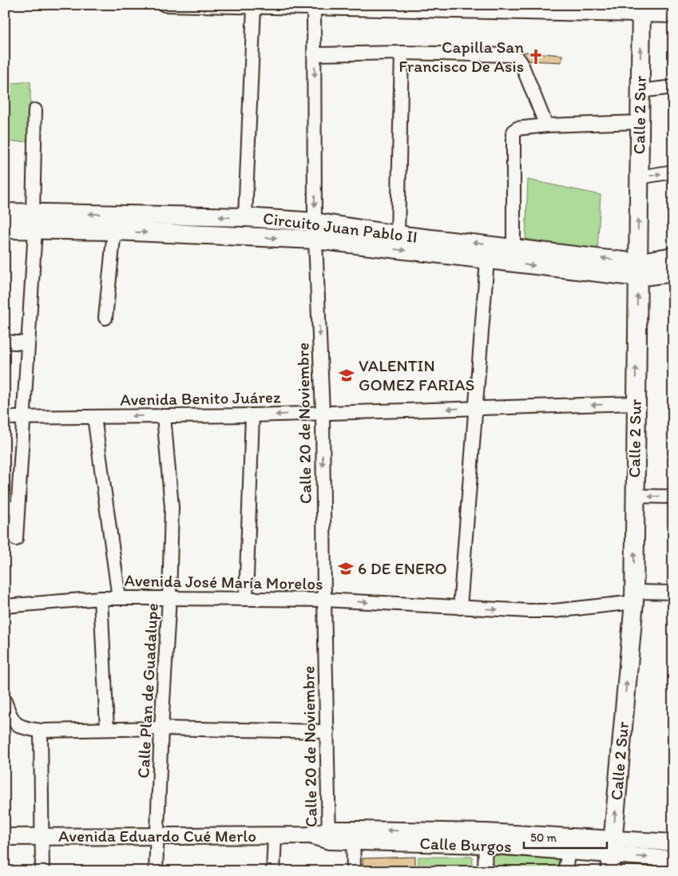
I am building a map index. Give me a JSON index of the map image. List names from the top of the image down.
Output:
{
  "streets": {
    "main road": ["Calle 2 Sur", "Circuito Juan Pablo II"],
    "street": [
      "Avenida Benito Juárez",
      "Calle 20 de Noviembre",
      "Avenida José María Morelos",
      "Calle Plan de Guadalupe",
      "Avenida Eduardo Cué Merlo",
      "Calle Burgos"
    ]
  },
  "crossings": [
    ["Calle 2 Sur", "Circuito Juan Pablo II"],
    ["Calle 2 Sur", "Avenida Benito Juárez"],
    ["Calle 2 Sur", "Avenida José María Morelos"],
    ["Calle 2 Sur", "Calle Burgos"],
    ["Circuito Juan Pablo II", "Calle 20 de Noviembre"],
    ["Avenida Benito Juárez", "Calle 20 de Noviembre"],
    ["Avenida Benito Juárez", "Calle Plan de Guadalupe"],
    ["Calle 20 de Noviembre", "Avenida José María Morelos"],
    ["Calle 20 de Noviembre", "Avenida Eduardo Cué Merlo"],
    ["Avenida José María Morelos", "Calle Plan de Guadalupe"],
    ["Calle Plan de Guadalupe", "Avenida Eduardo Cué Merlo"],
    ["Avenida Eduardo Cué Merlo", "Calle Burgos"]
  ],
  "one_way": ["Calle 2 Sur", "Avenida Benito Juárez", "Avenida José María Morelos"],
  "places": {
    "church": ["Capilla San Francisco De Asis"],
    "school or university": ["VALENTIN GOMEZ FARIAS", "6 DE ENERO"]
  },
  "scale_bar": "50 m"
}
